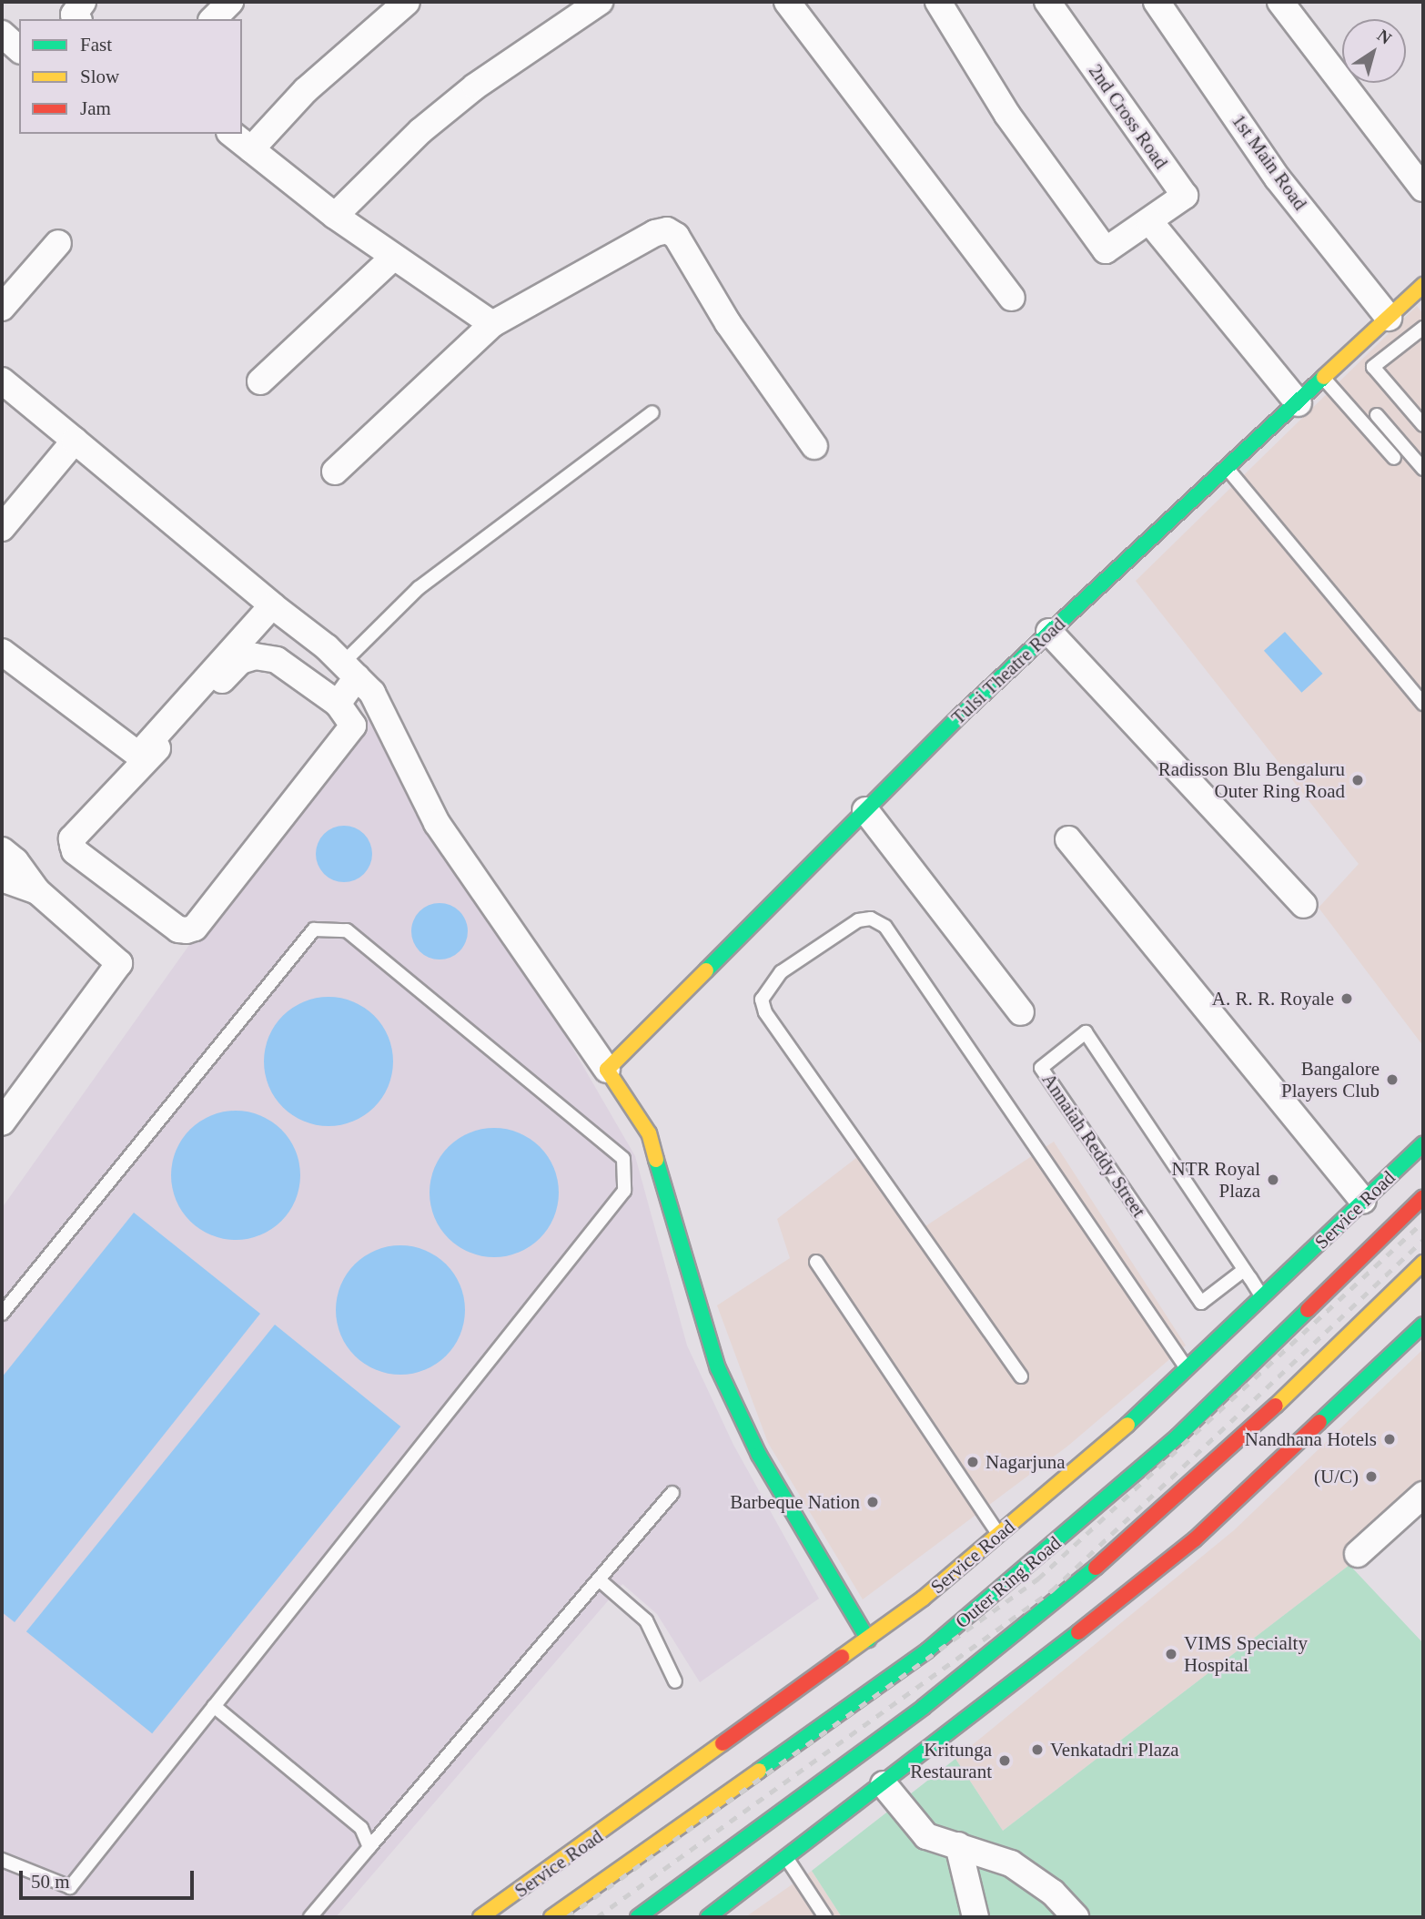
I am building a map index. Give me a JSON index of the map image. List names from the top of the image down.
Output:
{
  "streets": {
    "main road": ["Tulsi Theatre Road", "Service Road", "Outer Ring Road"],
    "street": ["2nd Cross Road", "1st Main Road"],
    "lane": ["Annaiah Reddy Street"]
  },
  "crossings": [
    ["1st Main Road", "Tulsi Theatre Road"],
    ["Annaiah Reddy Street", "Service Road"]
  ],
  "places": [
    "Radisson Blu Bengaluru Outer Ring Road",
    "A. R. R. Royale",
    "Bangalore Players Club",
    "NTR Royal Plaza",
    "Nandhana Hotels",
    "Nagarjuna",
    "(U/C)",
    "Barbeque Nation",
    "VIMS Specialty Hospital",
    "Venkatadri Plaza",
    "Kritunga Restaurant"
  ],
  "legend": ["Fast", "Slow", "Jam"],
  "scale_bar": "50 m",
  "north": "top right"
}
